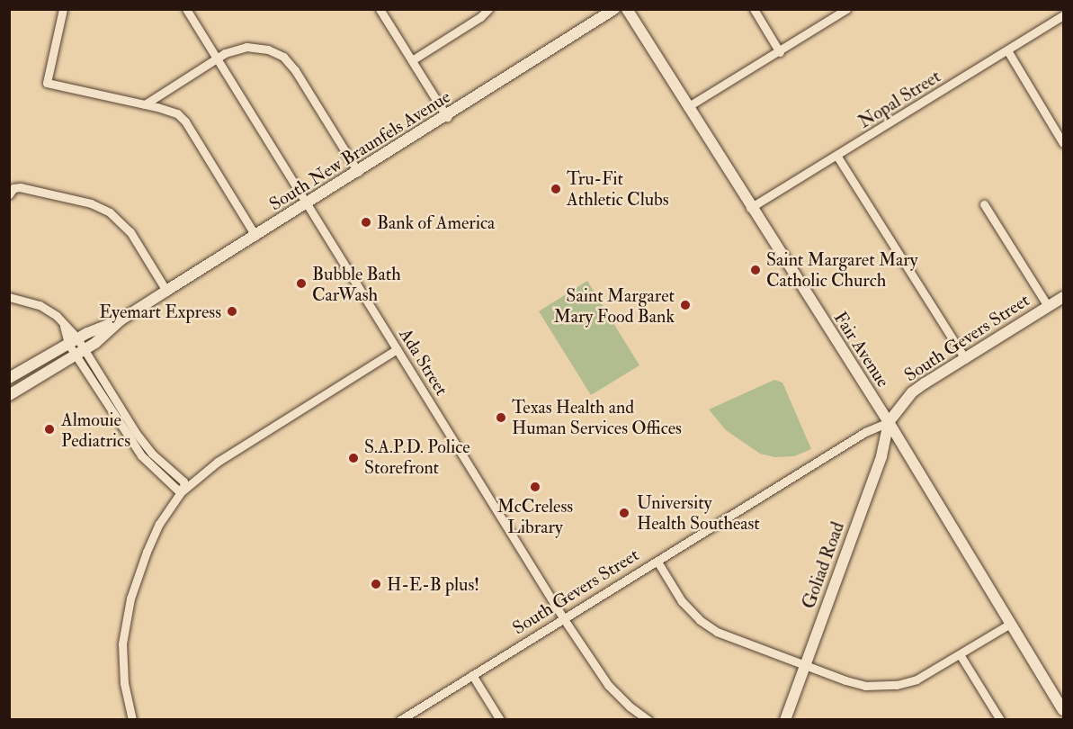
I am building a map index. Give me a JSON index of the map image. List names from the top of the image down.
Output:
{
  "streets": {
    "main road": [
      "South New Braunfels Avenue",
      "South Gevers Street",
      "Fair Avenue",
      "Goliad Road"
    ],
    "street": ["Nopal Street", "Ada Street"]
  },
  "crossings": [
    ["Nopal Street", "Fair Avenue"],
    ["South New Braunfels Avenue", "Ada Street"],
    ["South Gevers Street", "Fair Avenue"],
    ["South Gevers Street", "Ada Street"],
    ["South Gevers Street", "Goliad Road"],
    ["Fair Avenue", "Goliad Road"]
  ],
  "places": [
    "Tru-Fit Athletic Clubs",
    "Bank of America",
    "Saint Margaret Mary Catholic Church",
    "Bubble Bath CarWash",
    "Saint Margaret Mary Food Bank",
    "Eyemart Express",
    "Texas Health and Human Services Offices",
    "Almouie Pediatrics",
    "S.A.P.D. Police Storefront",
    "McCreless Library",
    "University Health Southeast",
    "H-E-B plus!"
  ]
}
